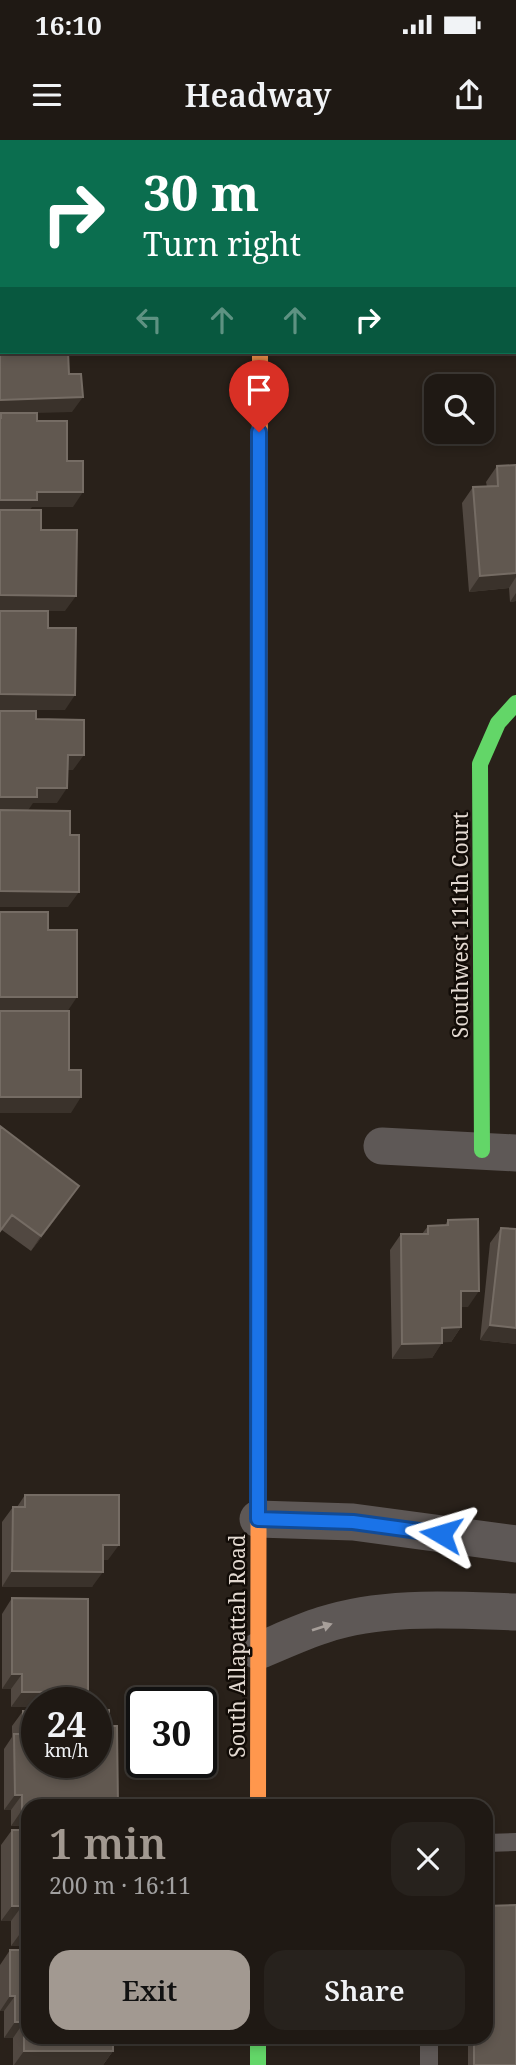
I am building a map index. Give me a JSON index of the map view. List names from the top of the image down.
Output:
{
  "streets": {
    "main road": ["Southwest 111th Court", "South Allapattah Road"]
  },
  "page": {
    "status": "16:10",
    "header": "Headway",
    "turn": ["30 m", "Turn right"],
    "speed": "24 km/h",
    "limit": "30",
    "heading": ["1 min", "200 m · 16:11"],
    "buttons": ["Exit", "Share"]
  }
}
